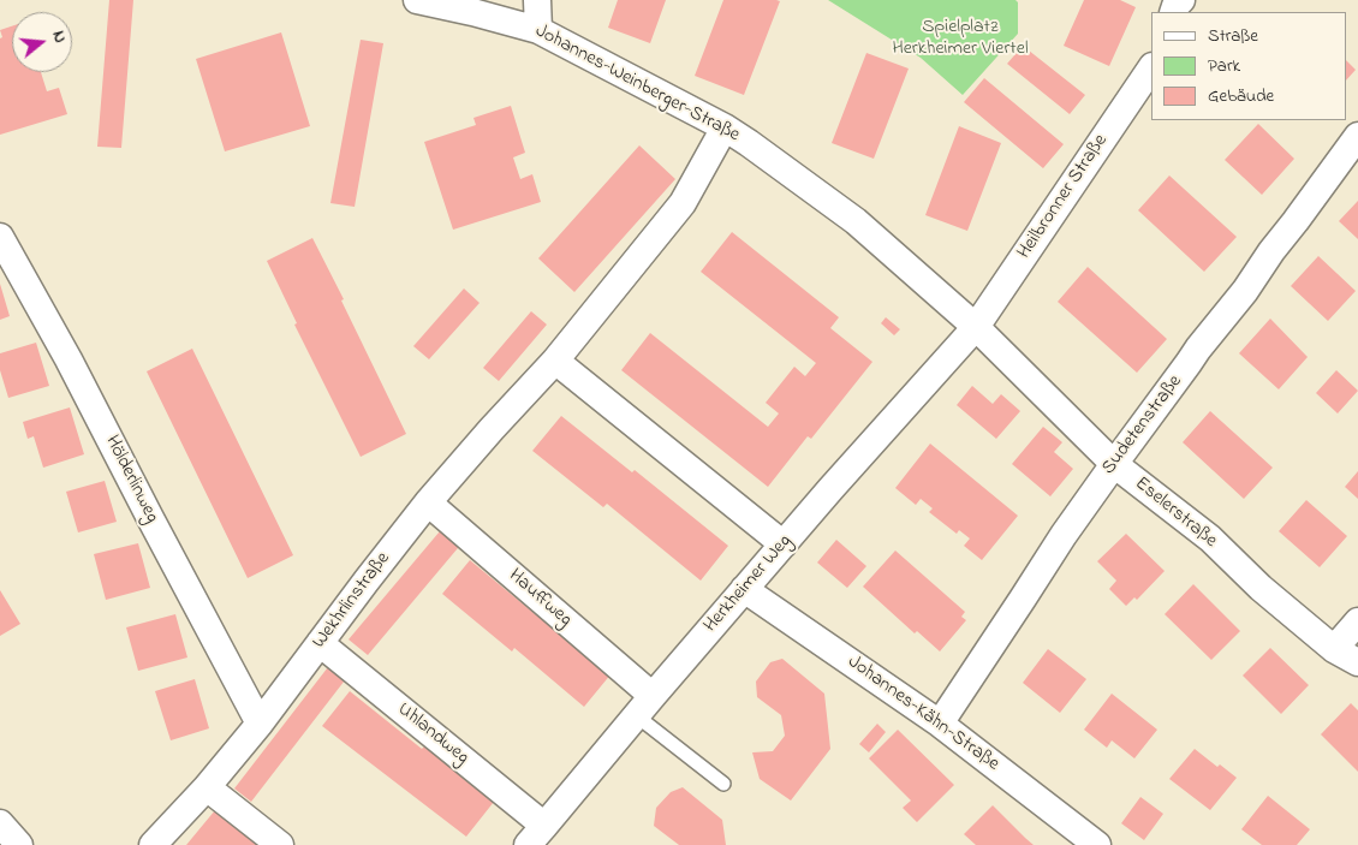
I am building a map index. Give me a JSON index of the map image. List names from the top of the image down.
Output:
{
  "streets": {
    "street": [
      "Johannes-Weinberger-Straße",
      "Heilbronner Straße",
      "Sudetenstraße",
      "Hölderlinweg",
      "Eselerstraße",
      "Herkheimer Weg",
      "Hauffweg",
      "Wekhrlinstraße",
      "Johannes-Kähn-Straße",
      "Uhlandweg"
    ]
  },
  "crossings": [
    ["Johannes-Weinberger-Straße", "Heilbronner Straße"],
    ["Johannes-Weinberger-Straße", "Eselerstraße"],
    ["Johannes-Weinberger-Straße", "Herkheimer Weg"],
    ["Johannes-Weinberger-Straße", "Wekhrlinstraße"],
    ["Heilbronner Straße", "Eselerstraße"],
    ["Heilbronner Straße", "Herkheimer Weg"],
    ["Sudetenstraße", "Eselerstraße"],
    ["Sudetenstraße", "Johannes-Kähn-Straße"],
    ["Hölderlinweg", "Wekhrlinstraße"],
    ["Eselerstraße", "Herkheimer Weg"],
    ["Herkheimer Weg", "Hauffweg"],
    ["Herkheimer Weg", "Johannes-Kähn-Straße"],
    ["Herkheimer Weg", "Uhlandweg"],
    ["Hauffweg", "Wekhrlinstraße"],
    ["Wekhrlinstraße", "Uhlandweg"]
  ],
  "parks": ["Spielplatz Herkheimer Viertel"],
  "legend": ["Straße", "Park", "Gebäude"],
  "north": "right"
}
